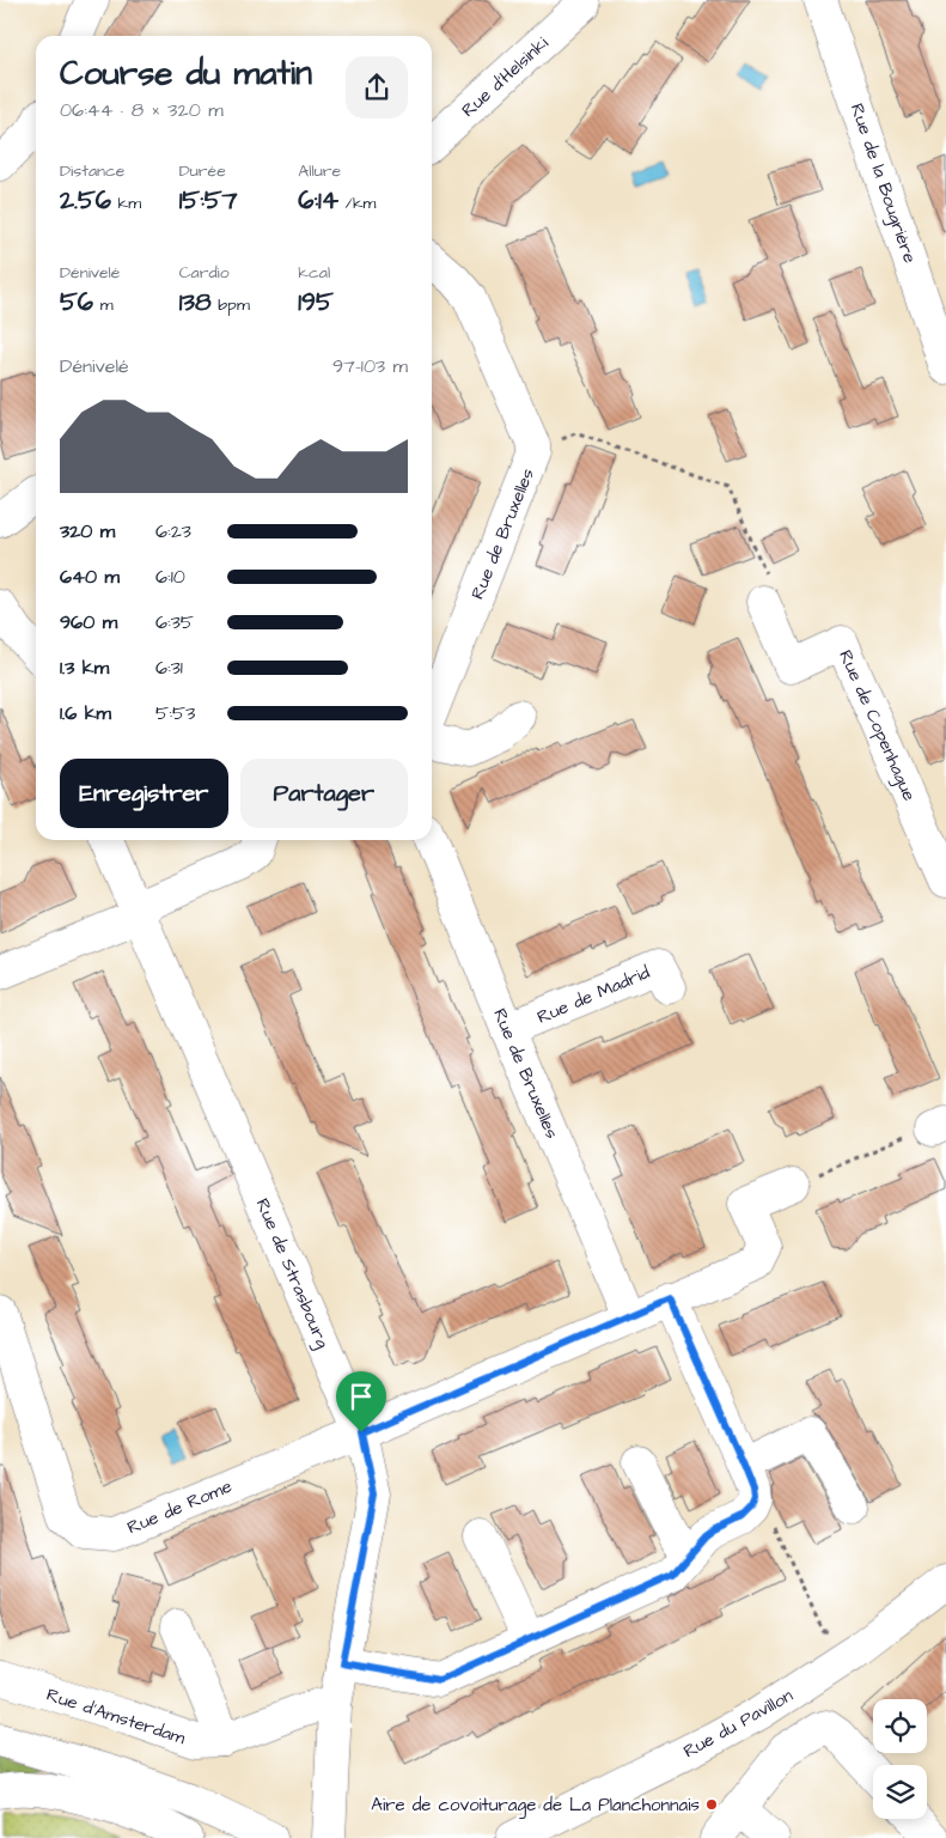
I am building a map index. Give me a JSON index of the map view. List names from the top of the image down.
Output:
{
  "streets": {
    "main road": [
      "Rue d'Helsinki",
      "Rue de la Bougrière",
      "Rue de Bruxelles",
      "Rue de Copenhague",
      "Rue de Madrid",
      "Rue de Strasbourg",
      "Rue de Rome",
      "Rue d'Amsterdam",
      "Rue du Pavillon"
    ]
  },
  "crossings": [
    ["Rue de Bruxelles", "Rue de Madrid"],
    ["Rue de Bruxelles", "Rue de Rome"],
    ["Rue de Strasbourg", "Rue de Rome"],
    ["Rue de Strasbourg", "Rue d'Amsterdam"]
  ],
  "places": ["Aire de covoiturage de La Planchonnais"],
  "page": {
    "heading": ["Course du matin", "06:44 · 8 × 320 m"],
    "stats": [
      ["Distance", "2.56 km"],
      ["Durée", "15:57"],
      ["Allure", "6:14 /km"],
      ["Dénivelé", "56 m"],
      ["Cardio", "138 bpm"],
      ["kcal", "195"]
    ],
    "chart": ["Dénivelé", "97–103 m"],
    "list": [
      {
        "name": "320 m",
        "note": "6:23"
      },
      {
        "name": "640 m",
        "note": "6:10"
      },
      {
        "name": "960 m",
        "note": "6:35"
      },
      {
        "name": "1.3 km",
        "note": "6:31"
      },
      {
        "name": "1.6 km",
        "note": "5:53"
      }
    ],
    "buttons": ["Enregistrer", "Partager"]
  }
}
